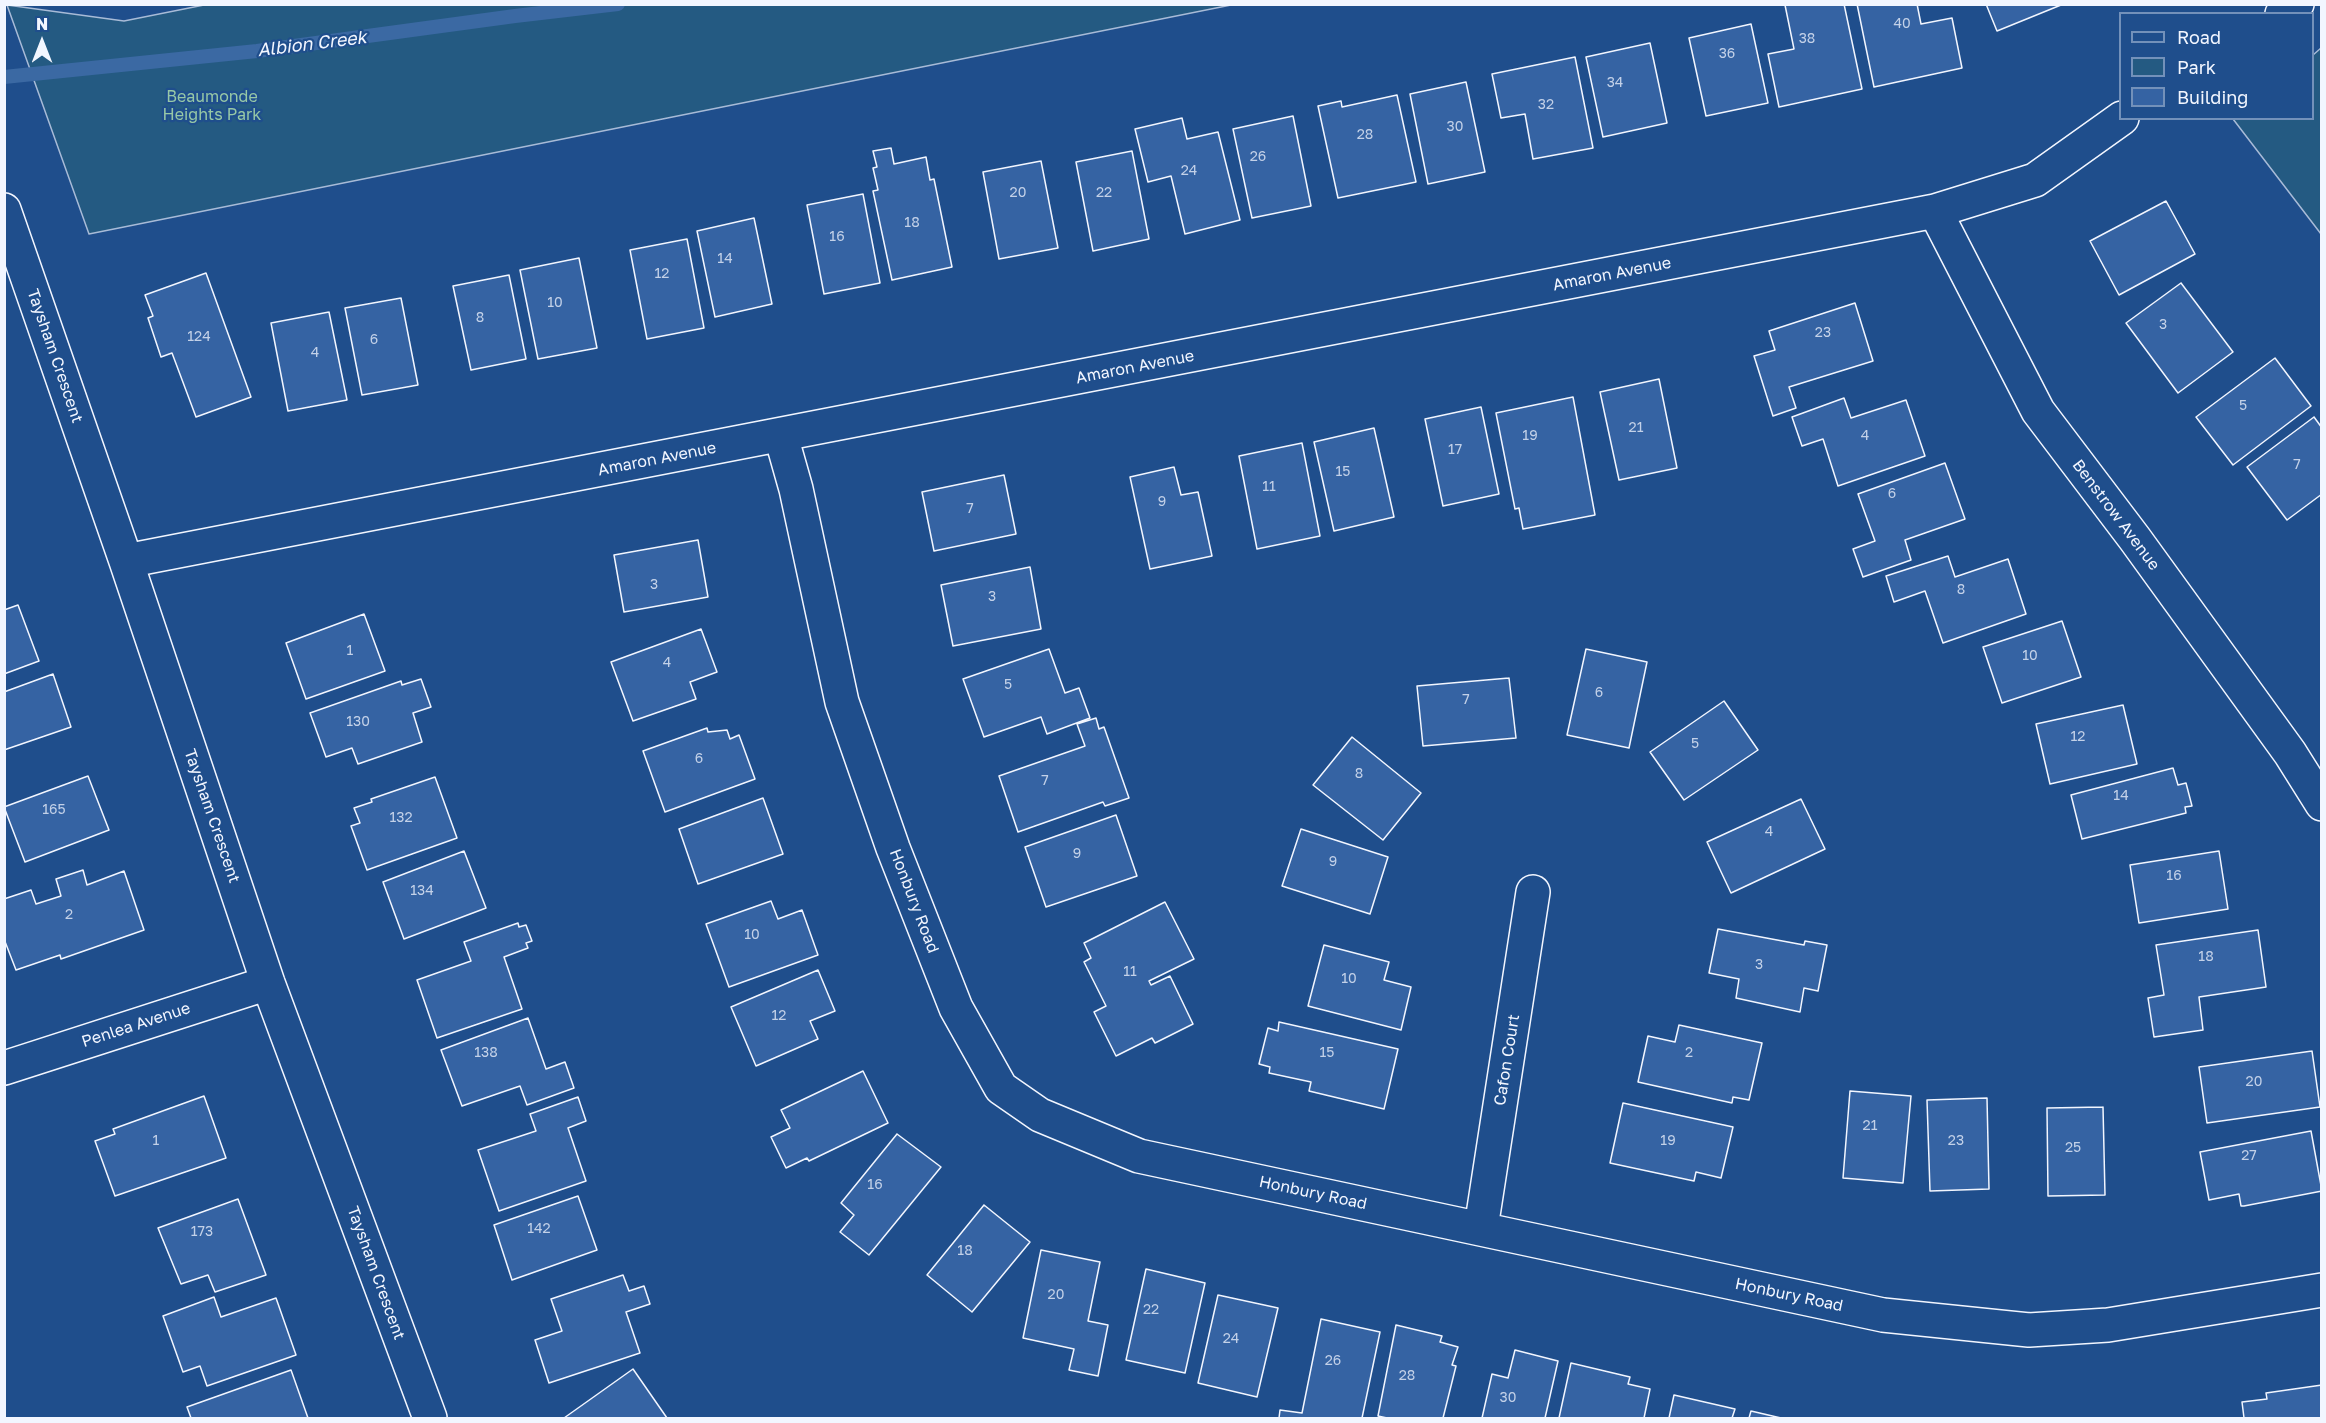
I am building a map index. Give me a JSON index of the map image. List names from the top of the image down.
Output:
{
  "streets": {
    "street": [
      "Amaron Avenue",
      "Taysham Crescent",
      "Benstrow Avenue",
      "Honbury Road",
      "Penlea Avenue",
      "Cafon Court"
    ]
  },
  "crossings": [
    ["Amaron Avenue", "Taysham Crescent"],
    ["Amaron Avenue", "Benstrow Avenue"],
    ["Amaron Avenue", "Honbury Road"],
    ["Taysham Crescent", "Penlea Avenue"],
    ["Honbury Road", "Cafon Court"]
  ],
  "water": ["Albion Creek"],
  "parks": ["Beaumonde Heights Park"],
  "house_numbers": [
    "40",
    "38",
    "36",
    "34",
    "32",
    "30",
    "28",
    "26",
    "24",
    "20",
    "22",
    "18",
    "16",
    "14",
    "12",
    "10",
    "8",
    "3",
    "23",
    "124",
    "6",
    "4",
    "5",
    "21",
    "19",
    "4",
    "17",
    "7",
    "15",
    "11",
    "6",
    "9",
    "7",
    "3",
    "8",
    "3",
    "1",
    "10",
    "4",
    "5",
    "6",
    "7",
    "130",
    "12",
    "5",
    "6",
    "8",
    "7",
    "14",
    "165",
    "132",
    "4",
    "9",
    "9",
    "16",
    "134",
    "2",
    "10",
    "18",
    "3",
    "11",
    "10",
    "12",
    "138",
    "15",
    "2",
    "20",
    "21",
    "1",
    "19",
    "23",
    "25",
    "27",
    "16",
    "142",
    "173",
    "18",
    "20",
    "22",
    "24",
    "26",
    "28",
    "30"
  ],
  "legend": ["Road", "Park", "Building"],
  "north": "top"
}
